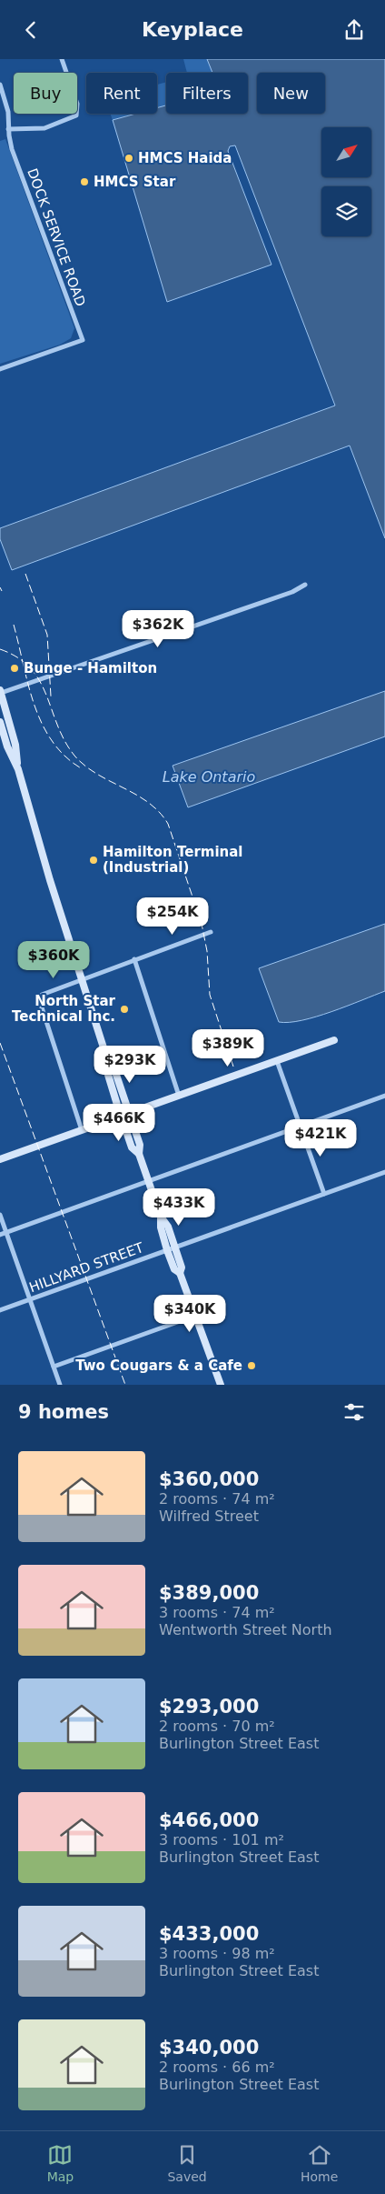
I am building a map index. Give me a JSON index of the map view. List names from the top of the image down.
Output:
{
  "streets": {
    "street": ["DOCK SERVICE ROAD", "HILLYARD STREET"]
  },
  "water": ["Lake Ontario"],
  "places": [
    "HMCS Haida",
    "HMCS Star",
    "Bunge - Hamilton",
    "Hamilton Terminal (Industrial)",
    "North Star Technical Inc.",
    "Two Cougars & a Cafe"
  ],
  "north": "top right",
  "page": {
    "header": "Keyplace",
    "chip": [
      "Buy",
      "Rent",
      "Filters",
      "New"
    ],
    "price": [
      "$362K",
      "$254K",
      "$360K",
      "$389K",
      "$293K",
      "$466K",
      "$421K",
      "$433K",
      "$340K"
    ],
    "heading": "9 homes",
    "list": [
      {
        "name": "$360,000",
        "note": "2 rooms · 74 m² · Wilfred Street"
      },
      {
        "name": "$389,000",
        "note": "3 rooms · 74 m² · Wentworth Street North"
      },
      {
        "name": "$293,000",
        "note": "2 rooms · 70 m² · Burlington Street East"
      },
      {
        "name": "$466,000",
        "note": "3 rooms · 101 m² · Burlington Street East"
      },
      {
        "name": "$433,000",
        "note": "3 rooms · 98 m² · Burlington Street East"
      },
      {
        "name": "$340,000",
        "note": "2 rooms · 66 m² · Burlington Street East"
      }
    ],
    "tabs": ["Map", "Saved", "Home"]
  }
}
